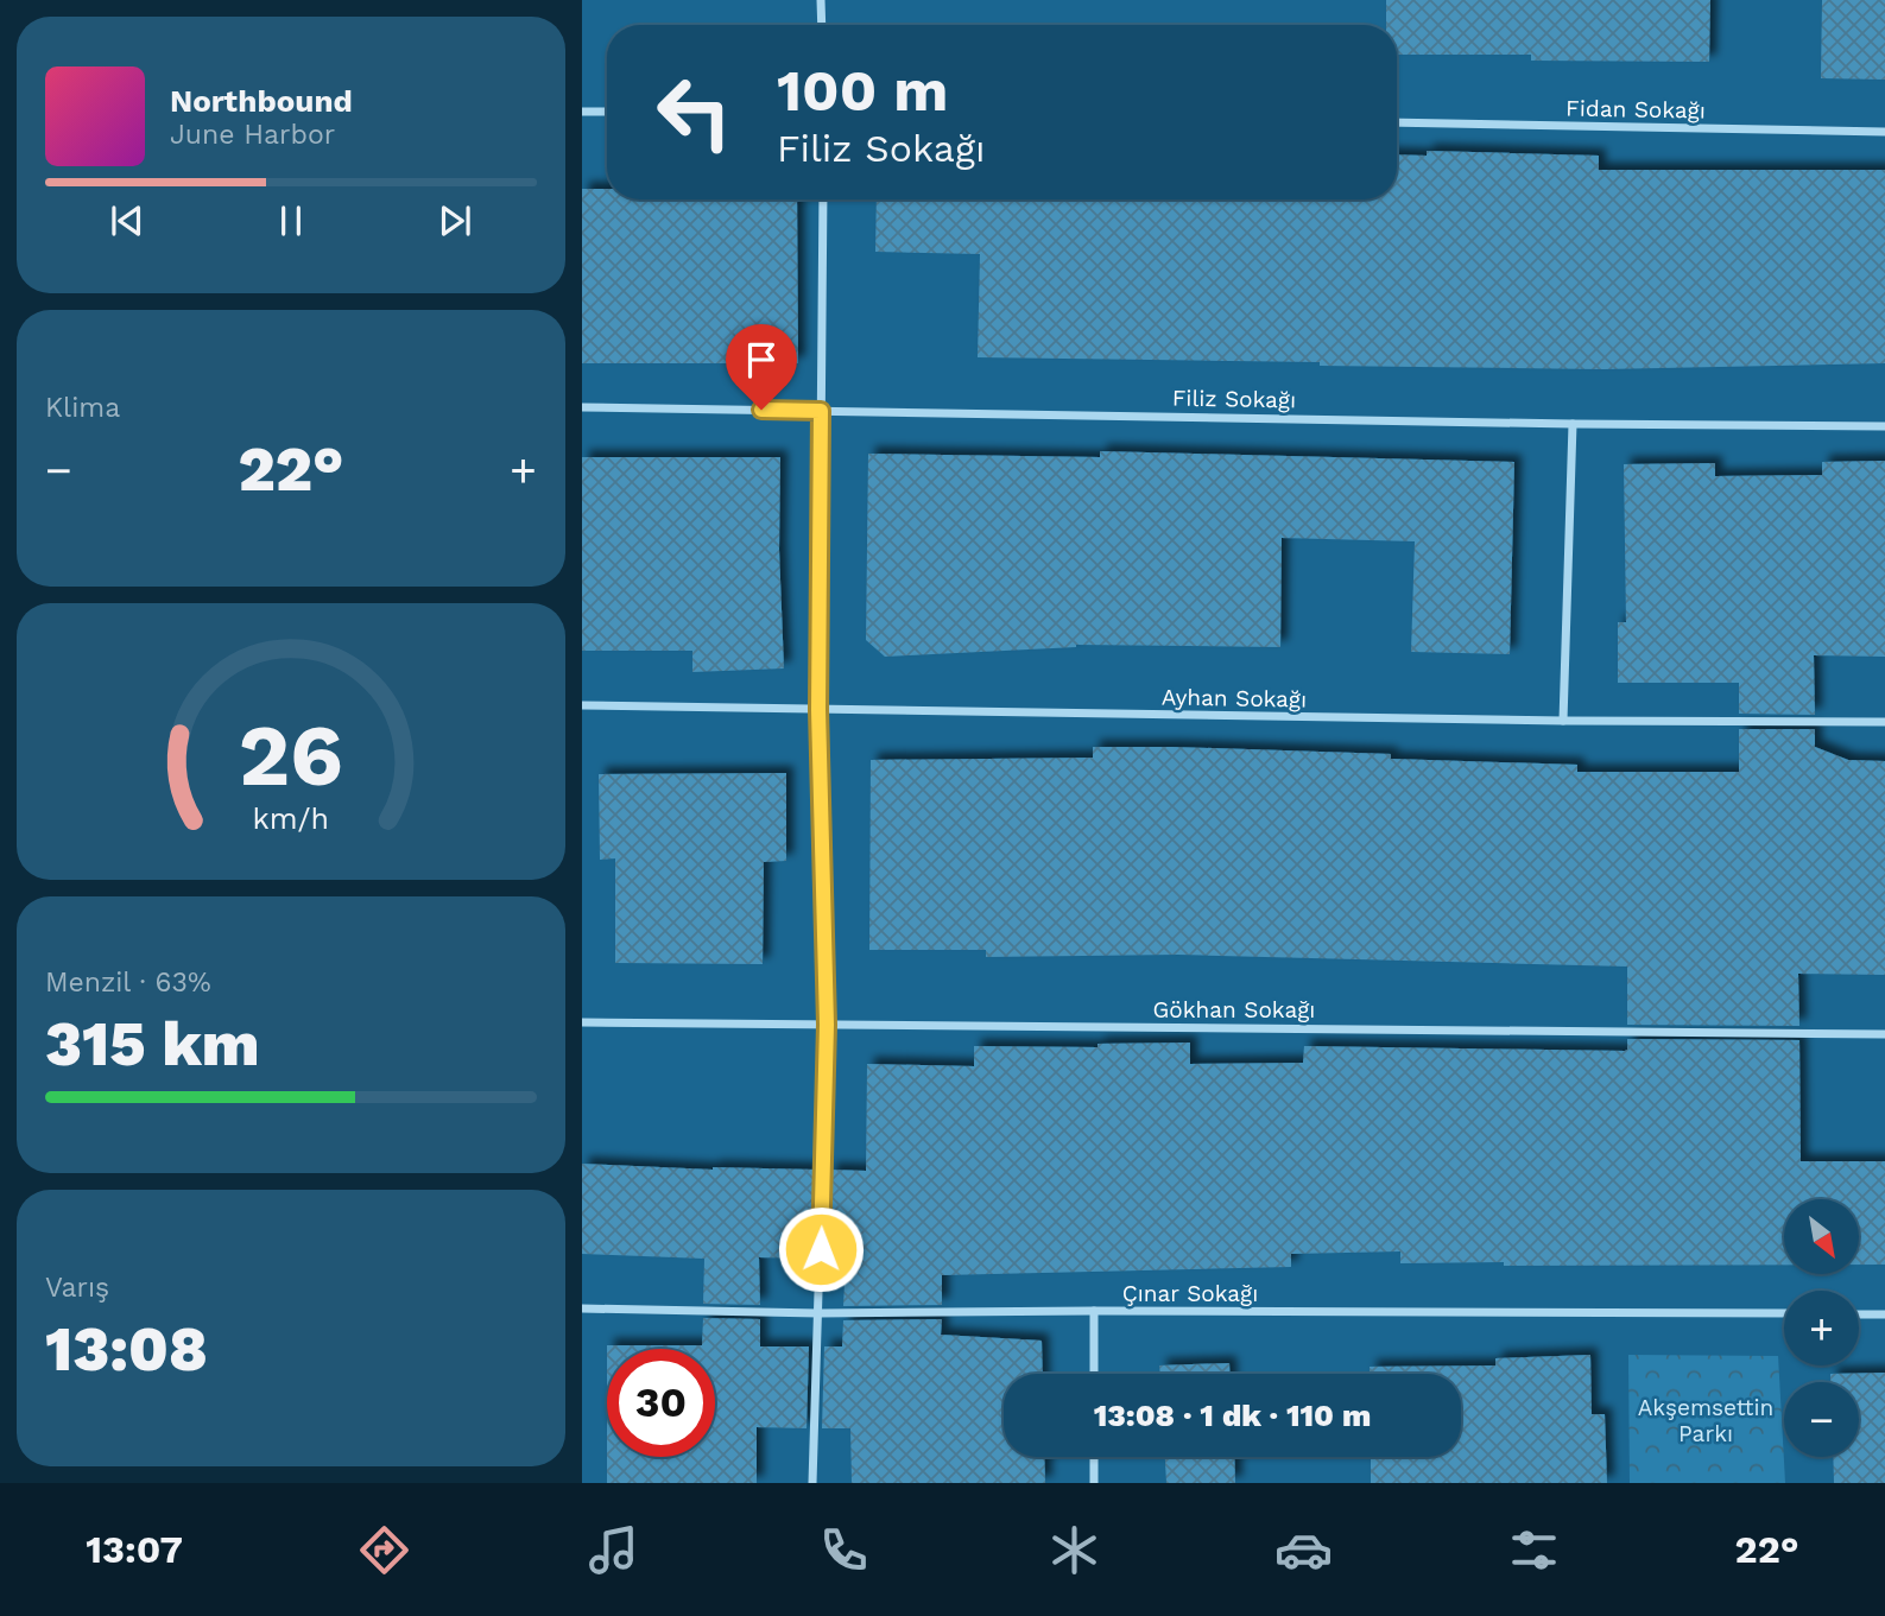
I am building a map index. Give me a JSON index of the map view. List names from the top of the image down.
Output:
{
  "streets": {
    "street": [
      "Fidan Sokağı",
      "Filiz Sokağı",
      "Ayhan Sokağı",
      "Gökhan Sokağı",
      "Çınar Sokağı"
    ]
  },
  "parks": ["Akşemsettin Parkı"],
  "north": "bottom right",
  "page": {
    "turn": ["100 m", "Filiz Sokağı"],
    "song": ["Northbound", "June Harbor"],
    "tile": [
      "Klima",
      ["Menzil · 63%", "315 km"],
      ["Varış", "13:08"]
    ],
    "heat": ["−", "22°", "+"],
    "map_buttons": ["+", "−"],
    "limit": "30",
    "trip": "13:08 · 1 dk · 110 m",
    "tabs": ["13:07", "22°"],
    "gauge": ["26", "km/h"]
  }
}
